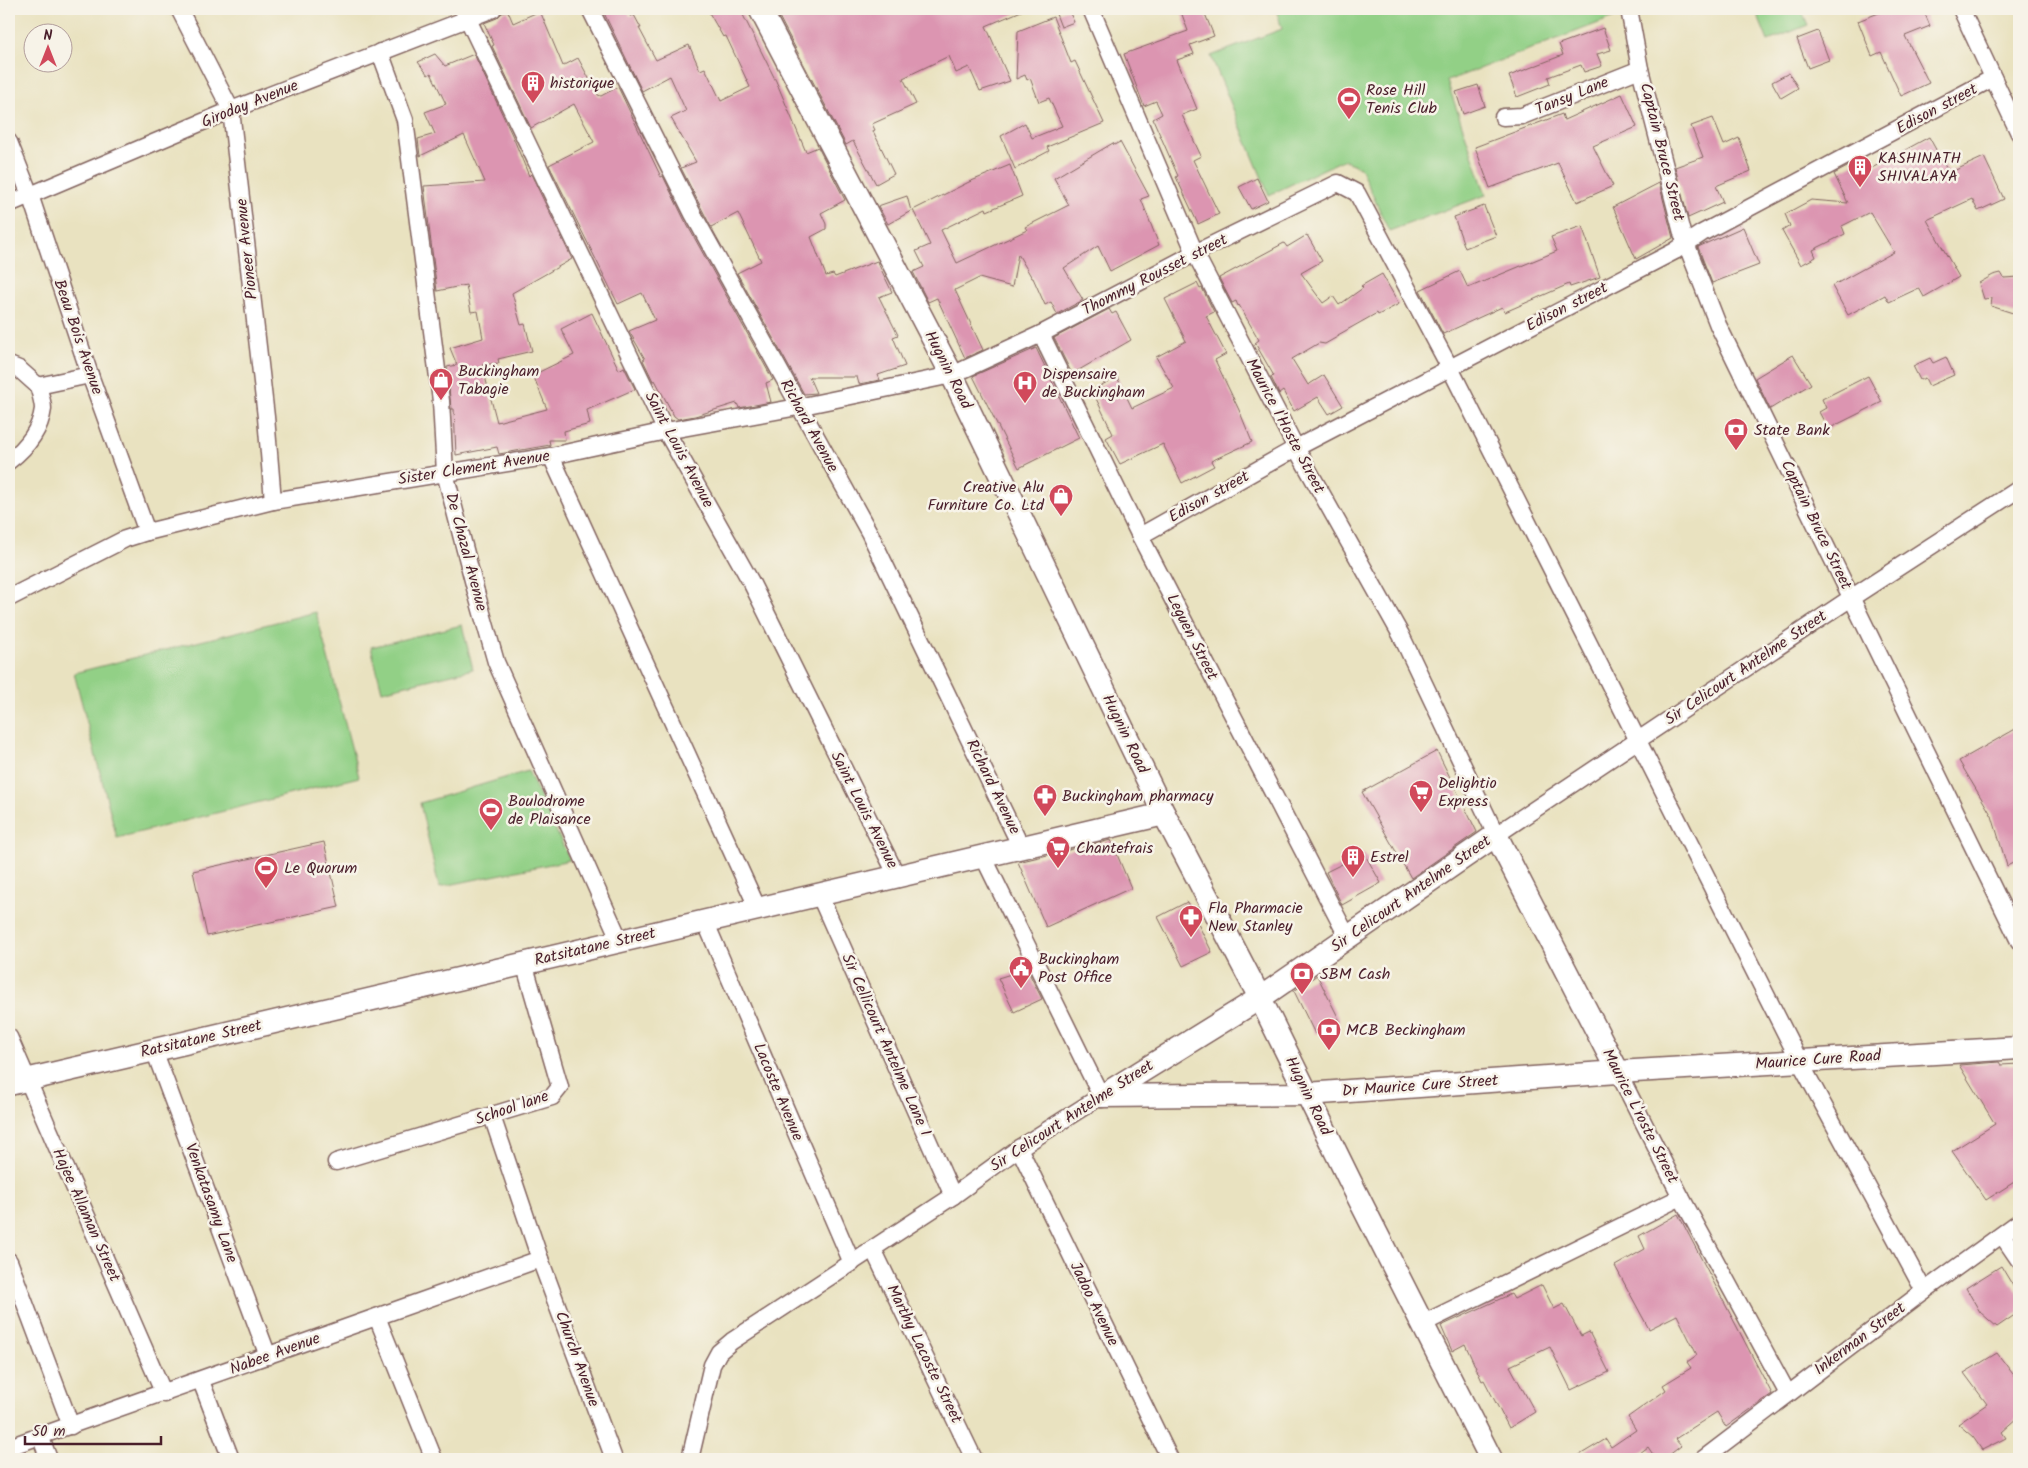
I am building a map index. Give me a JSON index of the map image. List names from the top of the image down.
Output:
{
  "streets": {
    "main road": [
      "Hugnin Road",
      "Sir Celicourt Antelme Street",
      "Ratsitatane Street",
      "Maurice Cure Road",
      "Dr Maurice Cure Street",
      "Maurice L'roste Street"
    ],
    "street": [
      "Tansy Lane",
      "Giroday Avenue",
      "Edison street",
      "Captain Bruce Street",
      "Pioneer Avenue",
      "Thommy Rousset street",
      "Beau Bois Avenue",
      "Richard Avenue",
      "Maurice I'Hoste Street",
      "Saint Louis Avenue",
      "Sister Clement Avenue",
      "De Chazal Avenue",
      "Leguen Street",
      "Sir Cellicourt Antelme Lane I",
      "Lacoste Avenue",
      "School lane",
      "Venkatasamy Lane",
      "Hajee Allaman Street",
      "Jadoo Avenue",
      "Inkerman Street",
      "Nabee Avenue",
      "Marthy Lacoste Street",
      "Church Avenue"
    ]
  },
  "crossings": [
    ["Tansy Lane", "Captain Bruce Street"],
    ["Giroday Avenue", "Pioneer Avenue"],
    ["Giroday Avenue", "Beau Bois Avenue"],
    ["Giroday Avenue", "Saint Louis Avenue"],
    ["Giroday Avenue", "De Chazal Avenue"],
    ["Edison street", "Captain Bruce Street"],
    ["Edison street", "Thommy Rousset street"],
    ["Edison street", "Maurice I'Hoste Street"],
    ["Edison street", "Leguen Street"],
    ["Captain Bruce Street", "Sir Celicourt Antelme Street"],
    ["Pioneer Avenue", "Sister Clement Avenue"],
    ["Thommy Rousset street", "Hugnin Road"],
    ["Thommy Rousset street", "Maurice I'Hoste Street"],
    ["Thommy Rousset street", "Sister Clement Avenue"],
    ["Thommy Rousset street", "Leguen Street"],
    ["Beau Bois Avenue", "Sister Clement Avenue"],
    ["Hugnin Road", "Sister Clement Avenue"],
    ["Hugnin Road", "Sir Celicourt Antelme Street"],
    ["Hugnin Road", "Ratsitatane Street"],
    ["Hugnin Road", "Dr Maurice Cure Street"],
    ["Richard Avenue", "Sister Clement Avenue"],
    ["Richard Avenue", "Ratsitatane Street"],
    ["Maurice I'Hoste Street", "Sir Celicourt Antelme Street"],
    ["Maurice I'Hoste Street", "Maurice L'roste Street"],
    ["Saint Louis Avenue", "Sister Clement Avenue"],
    ["Saint Louis Avenue", "Ratsitatane Street"],
    ["Sister Clement Avenue", "De Chazal Avenue"],
    ["De Chazal Avenue", "Ratsitatane Street"],
    ["Leguen Street", "Sir Celicourt Antelme Street"],
    ["Sir Celicourt Antelme Street", "Sir Cellicourt Antelme Lane I"],
    ["Sir Celicourt Antelme Street", "Dr Maurice Cure Street"],
    ["Sir Celicourt Antelme Street", "Lacoste Avenue"],
    ["Sir Celicourt Antelme Street", "Maurice L'roste Street"],
    ["Sir Celicourt Antelme Street", "Jadoo Avenue"],
    ["Sir Celicourt Antelme Street", "Marthy Lacoste Street"],
    ["Ratsitatane Street", "Sir Cellicourt Antelme Lane I"],
    ["Ratsitatane Street", "Lacoste Avenue"],
    ["Ratsitatane Street", "School lane"],
    ["Ratsitatane Street", "Venkatasamy Lane"],
    ["Ratsitatane Street", "Hajee Allaman Street"],
    ["Maurice Cure Road", "Dr Maurice Cure Street"],
    ["Maurice Cure Road", "Maurice L'roste Street"],
    ["Dr Maurice Cure Street", "Maurice L'roste Street"],
    ["School lane", "Church Avenue"],
    ["Maurice L'roste Street", "Inkerman Street"],
    ["Venkatasamy Lane", "Nabee Avenue"],
    ["Hajee Allaman Street", "Nabee Avenue"],
    ["Nabee Avenue", "Church Avenue"]
  ],
  "places": {
    "building": ["historique", "KASHINATH SHIVALAYA", "Estrel"],
    "sports": ["Rose Hill Tenis Club", "Boulodrome de Plaisance", "Le Quorum"],
    "shop": ["Buckingham Tabagie", "Creative Alu Furniture Co. Ltd"],
    "hospital": ["Dispensaire de Buckingham"],
    "bank": ["State Bank", "SBM Cash", "MCB Beckingham"],
    "supermarket": ["Delightio Express", "Chantefrais"],
    "pharmacy": ["Buckingham pharmacy", "Fla Pharmacie New Stanley"],
    "public building": ["Buckingham Post Office"]
  },
  "scale_bar": "50 m",
  "north": "top"
}
